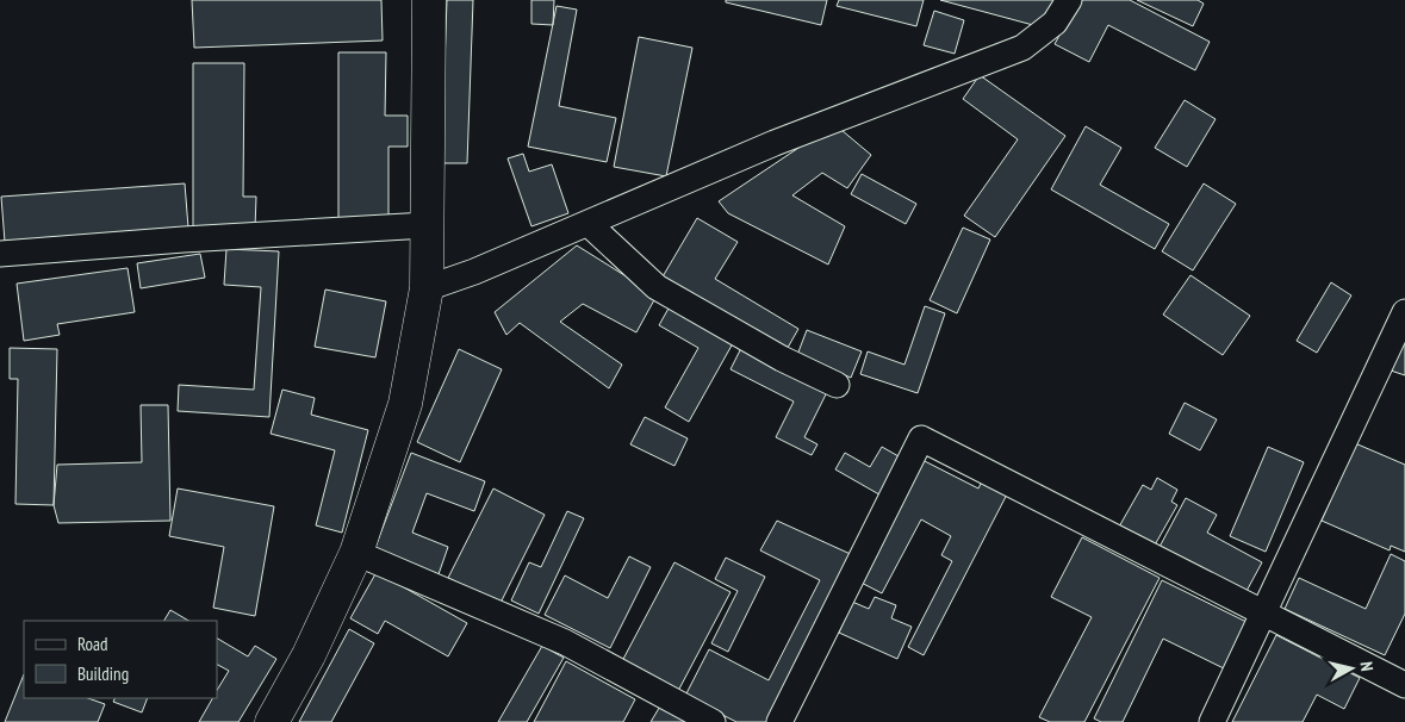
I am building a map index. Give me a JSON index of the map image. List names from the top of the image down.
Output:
{
  "legend": ["Road", "Building"],
  "north": "right"
}
